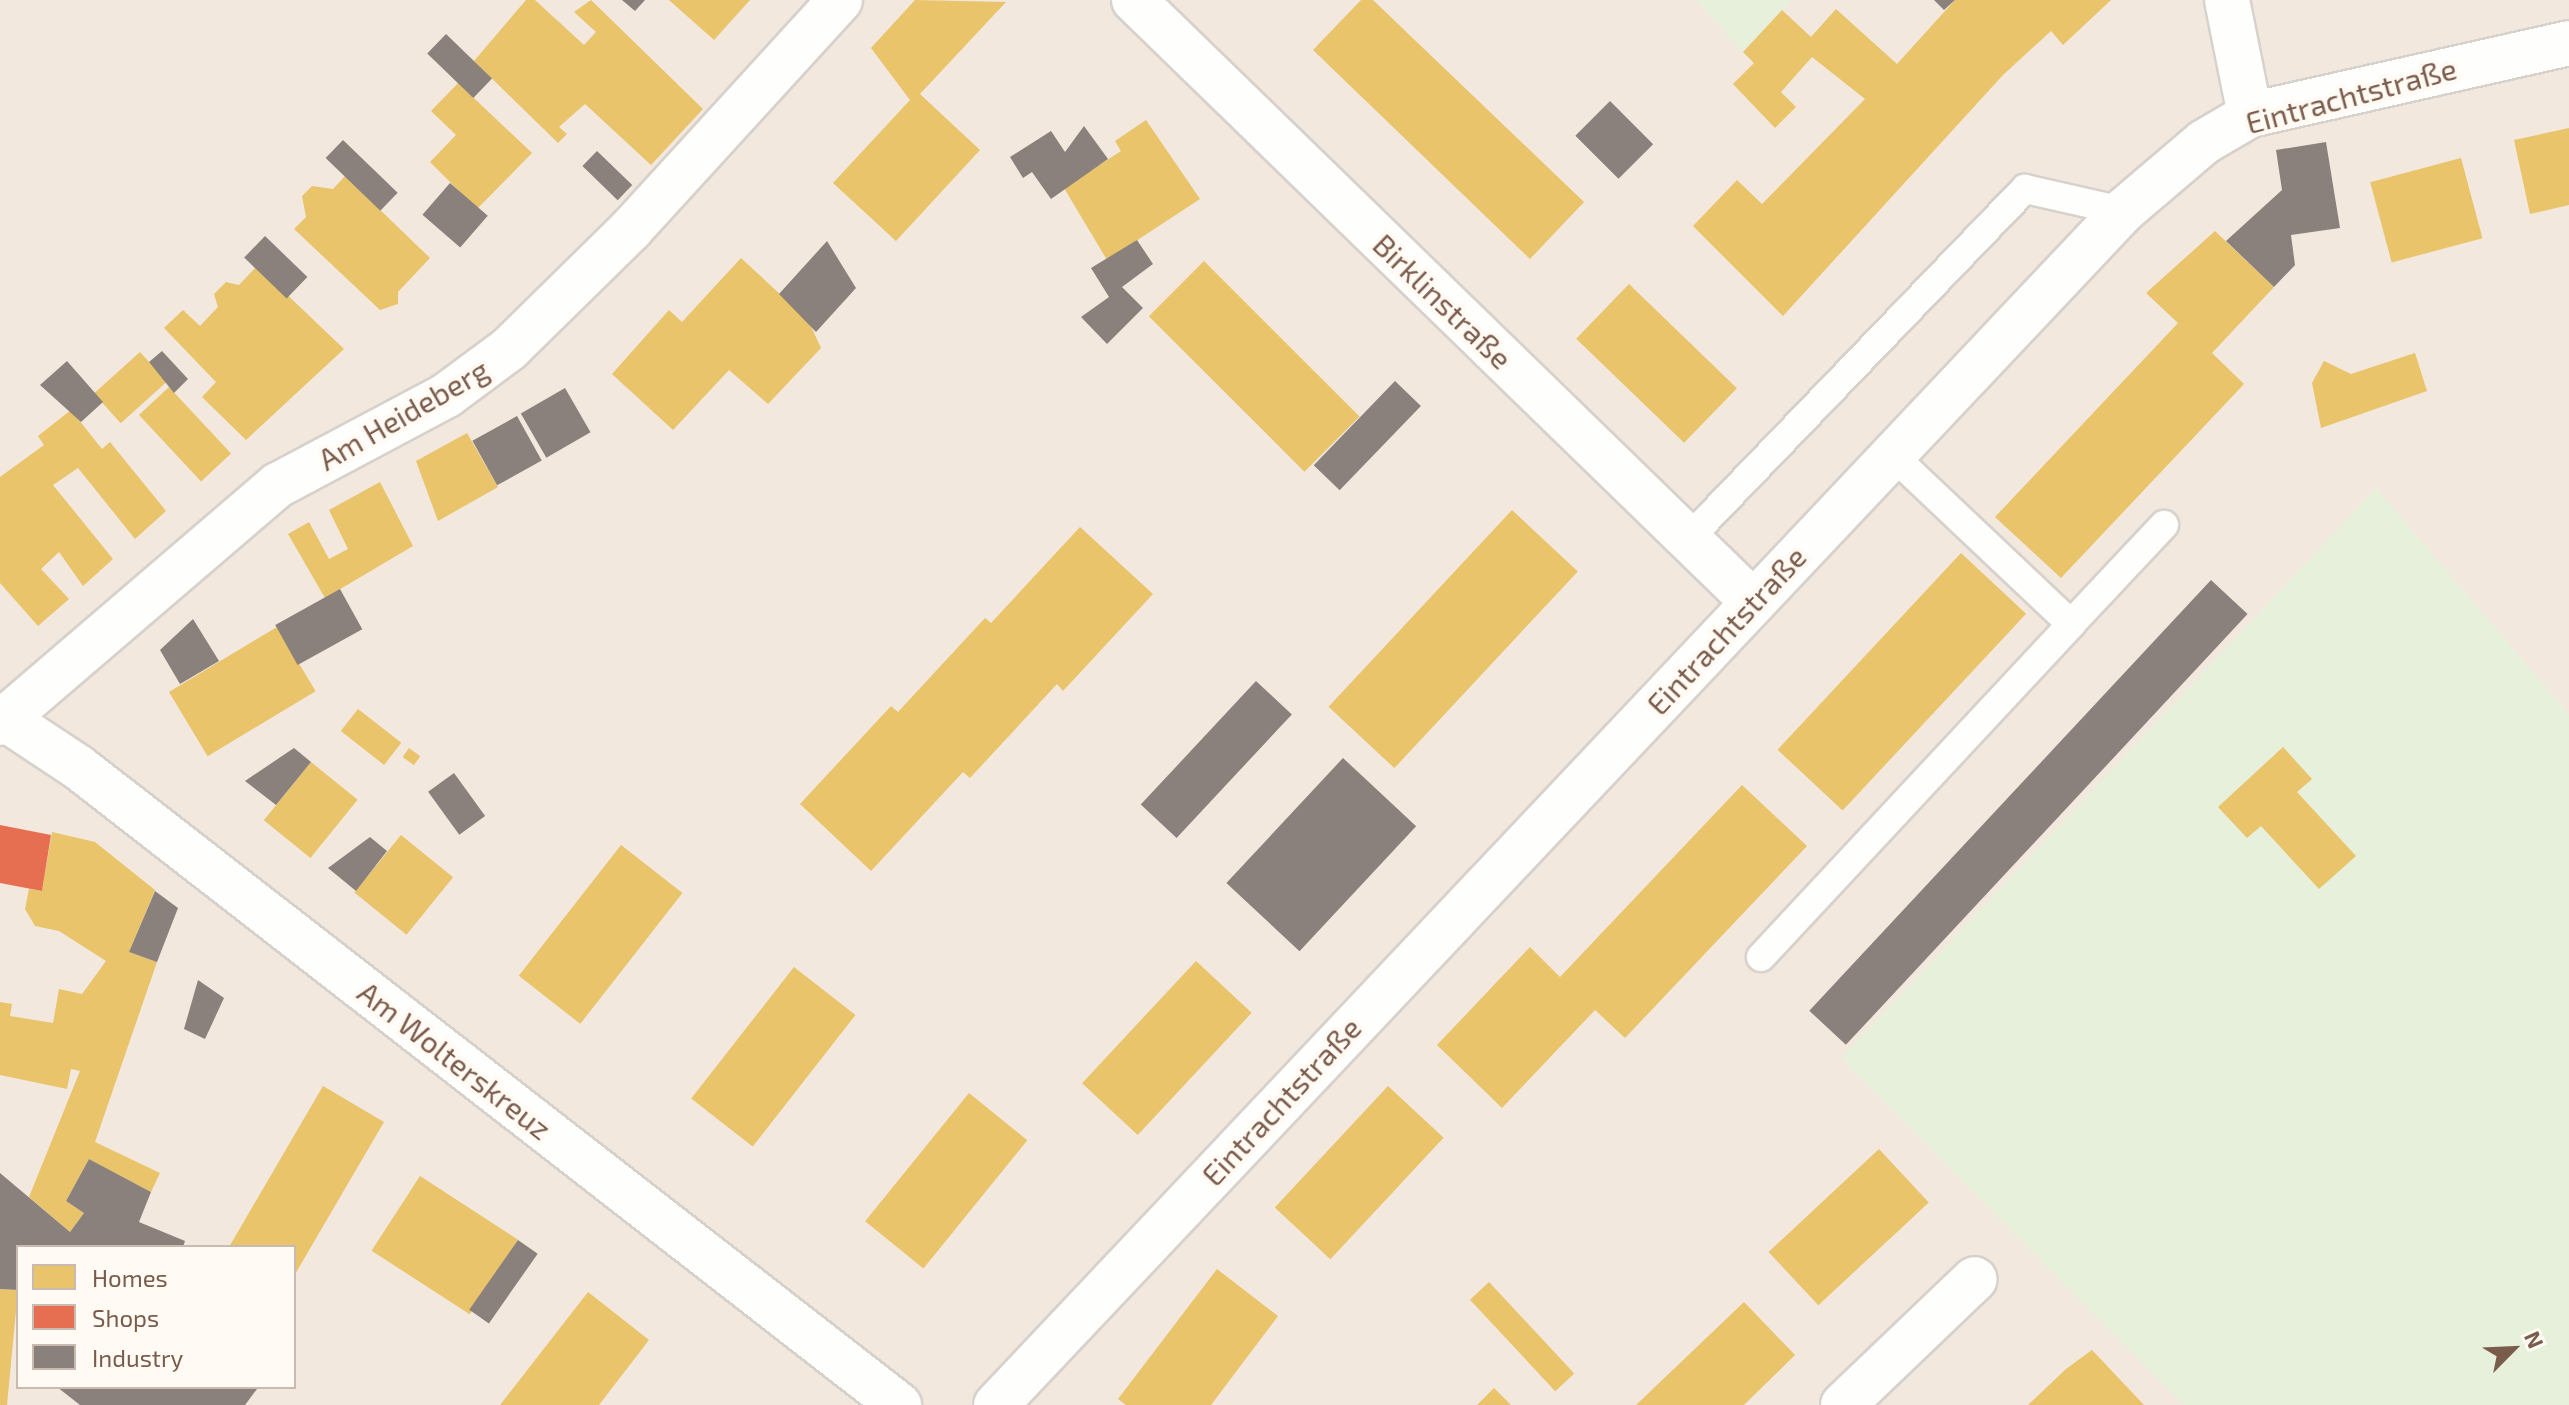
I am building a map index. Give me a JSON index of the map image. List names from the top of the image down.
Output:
{
  "streets": {
    "street": [
      "Eintrachtstraße",
      "Birklinstraße",
      "Am Heideberg",
      "Am Wolterskreuz"
    ]
  },
  "crossings": [
    ["Eintrachtstraße", "Birklinstraße"],
    ["Am Heideberg", "Am Wolterskreuz"]
  ],
  "legend": ["Homes", "Shops", "Industry"],
  "north": "top right"
}
